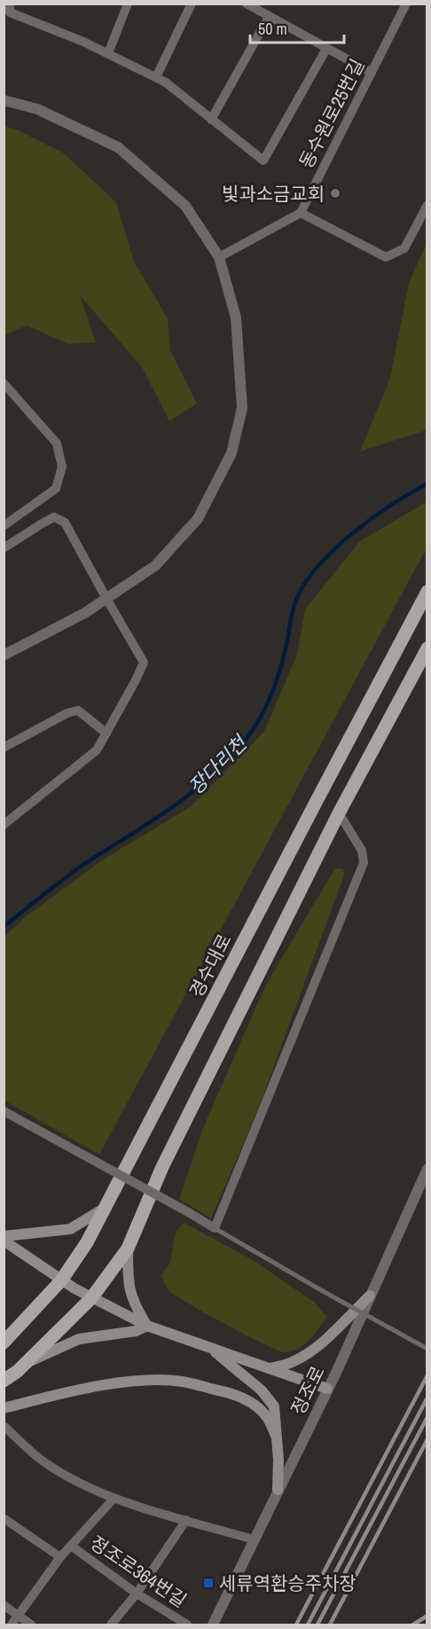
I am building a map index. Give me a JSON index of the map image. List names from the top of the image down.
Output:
{
  "streets": {
    "main road": ["경수대로"],
    "street": ["동수원로25번길", "정조로", "정조로364번길"]
  },
  "water": ["장다리천"],
  "places": {
    "other": ["빛과소금교회"],
    "transit": ["세류역환승주차장"]
  },
  "scale_bar": "50 m"
}
